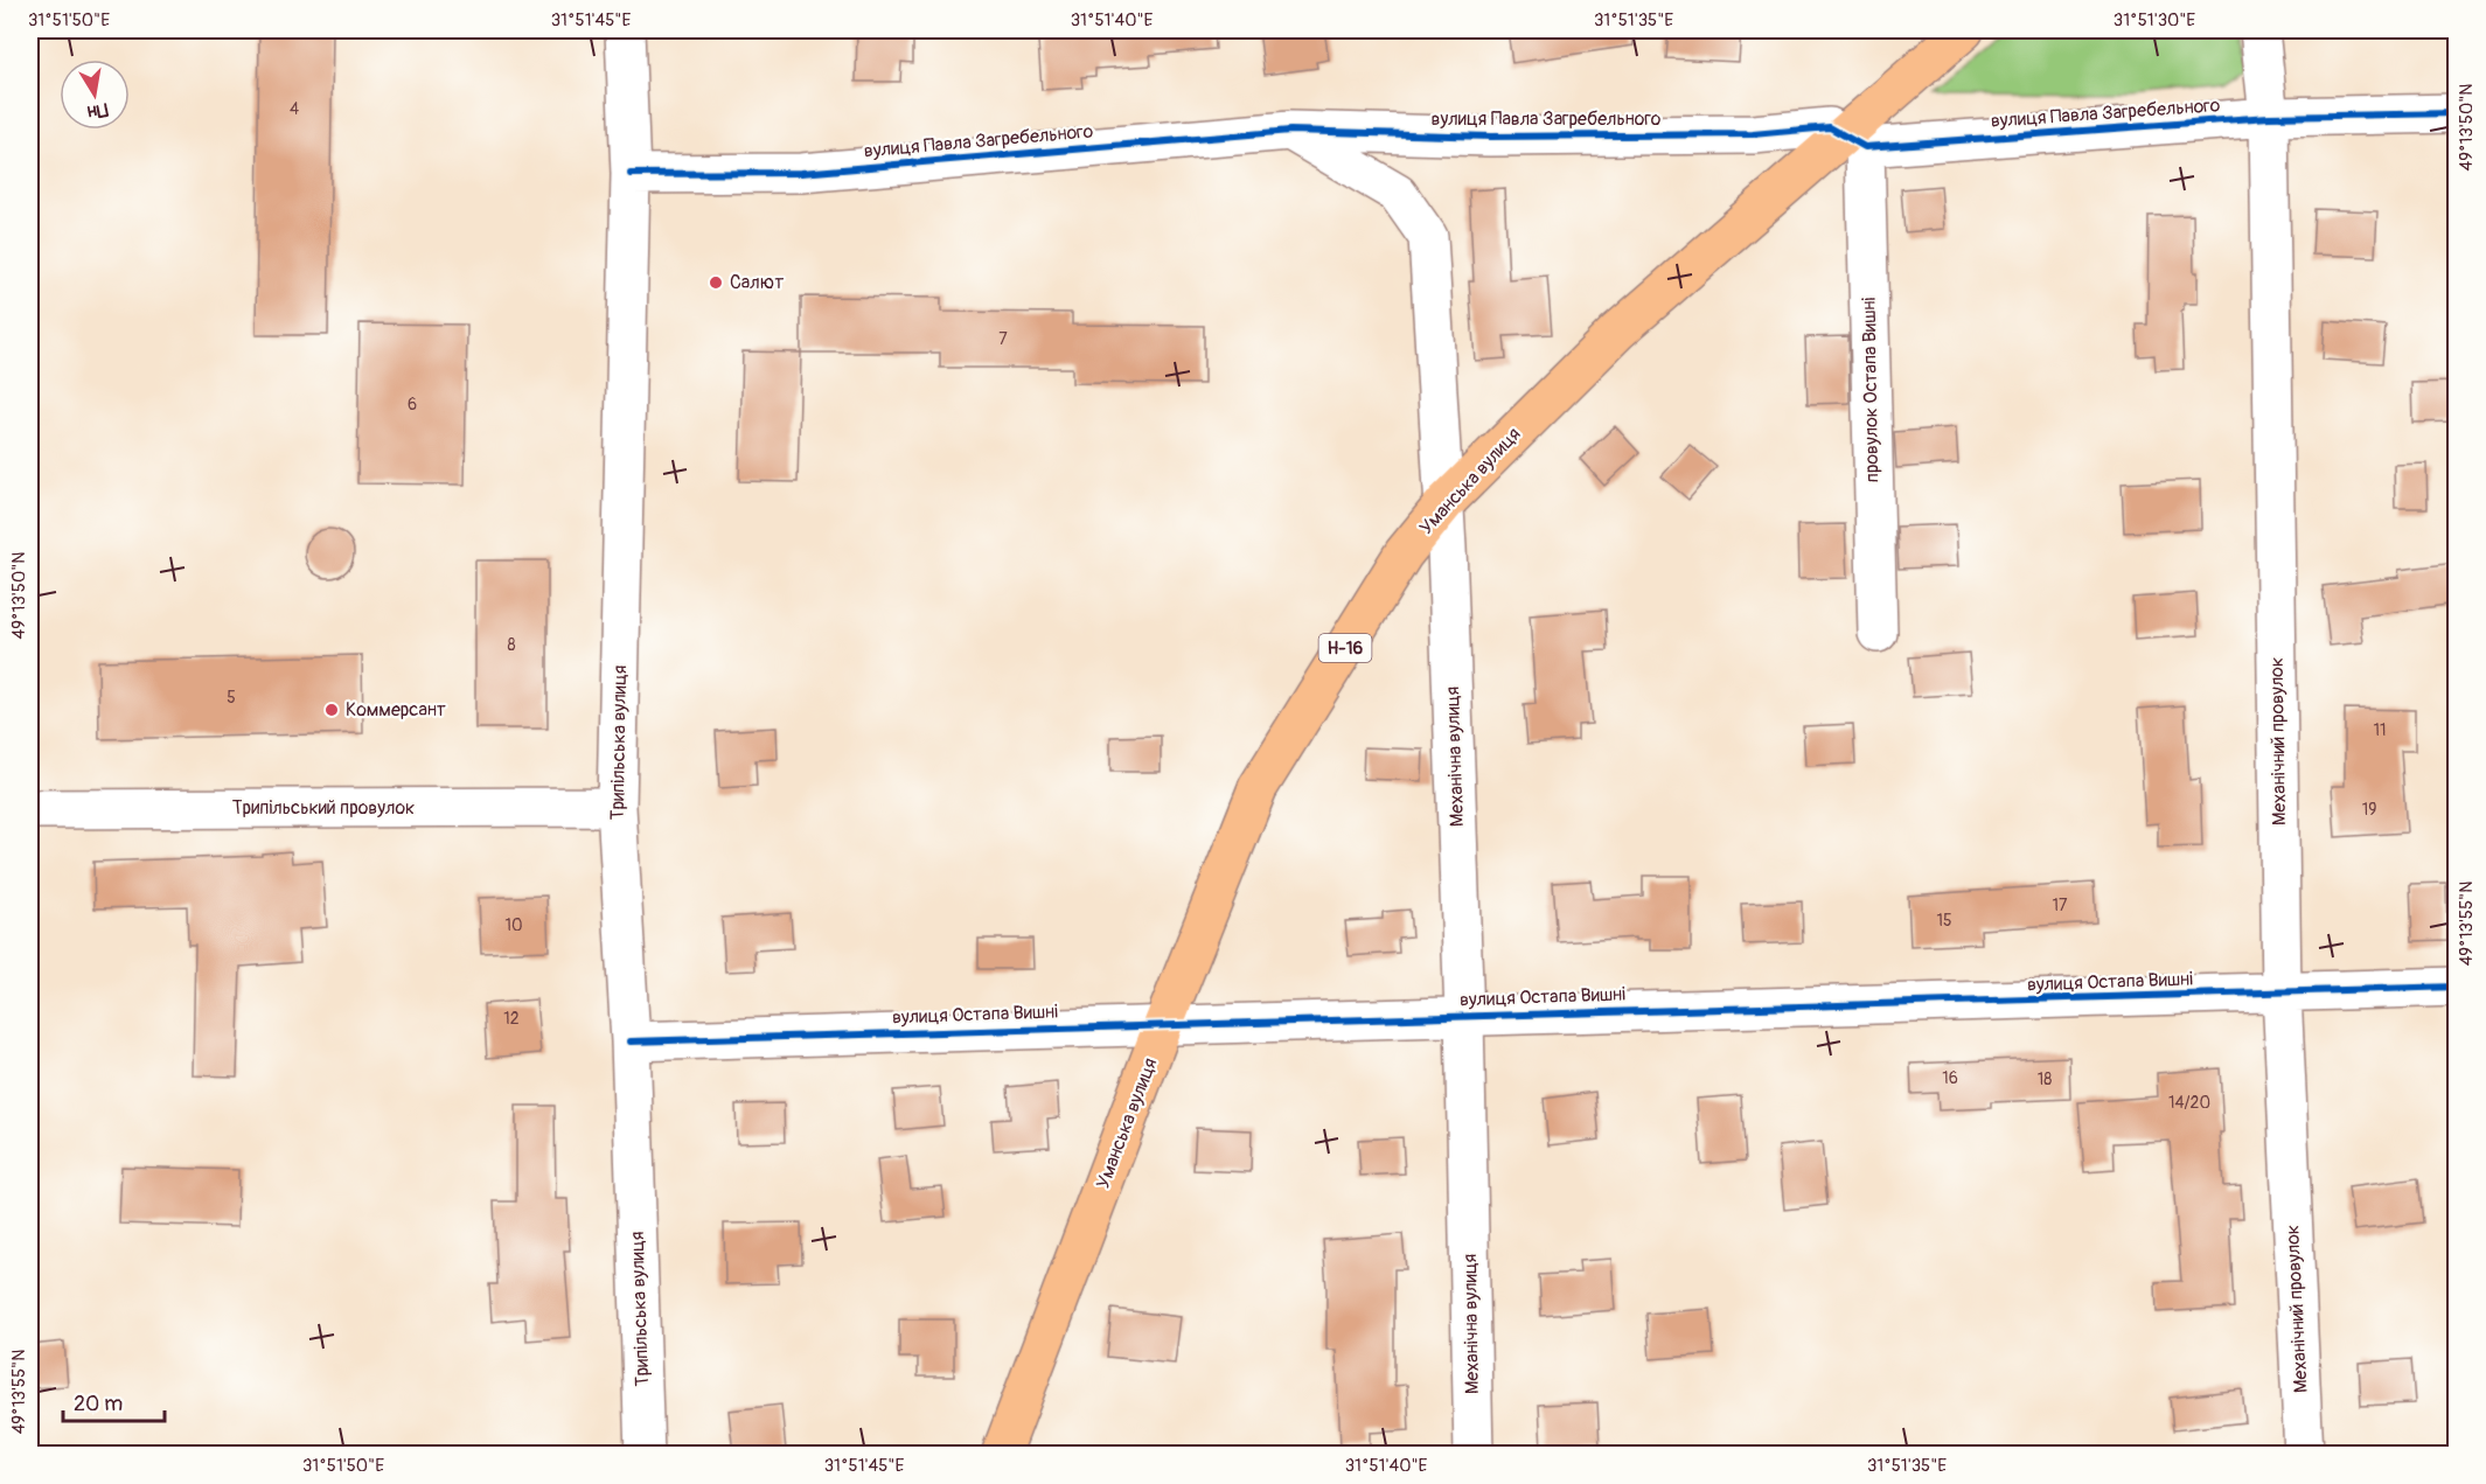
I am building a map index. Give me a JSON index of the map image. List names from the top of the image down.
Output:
{
  "streets": {
    "main road": ["Уманська вулиця", "Н-16"],
    "street": [
      "вулиця Павла Загребельного",
      "провулок Остапа Вишні",
      "Механічний провулок",
      "Трипільська вулиця",
      "Механічна вулиця",
      "Трипільський провулок",
      "вулиця Остапа Вишні"
    ]
  },
  "crossings": [
    ["вулиця Павла Загребельного", "провулок Остапа Вишні"],
    ["вулиця Павла Загребельного", "Уманська вулиця"],
    ["вулиця Павла Загребельного", "Механічний провулок"],
    ["вулиця Павла Загребельного", "Трипільська вулиця"],
    ["вулиця Павла Загребельного", "Механічна вулиця"],
    ["провулок Остапа Вишні", "Уманська вулиця"],
    ["Уманська вулиця", "Механічна вулиця"],
    ["Уманська вулиця", "вулиця Остапа Вишні"],
    ["Механічний провулок", "вулиця Остапа Вишні"],
    ["Трипільська вулиця", "Трипільський провулок"],
    ["Трипільська вулиця", "вулиця Остапа Вишні"],
    ["Механічна вулиця", "вулиця Остапа Вишні"]
  ],
  "places": ["Салют", "Коммерсант"],
  "house_numbers": [
    "4",
    "7",
    "6",
    "8",
    "5",
    "11",
    "19",
    "17",
    "15",
    "10",
    "12",
    "16",
    "18",
    "14/20"
  ],
  "scale_bar": "20 m",
  "north": "bottom",
  "coordinates": [
    "31°51'50\"E",
    "31°51'45\"E",
    "31°51'40\"E",
    "31°51'35\"E",
    "31°51'30\"E",
    "49°13'50\"N",
    "49°13'55\"N"
  ]
}
